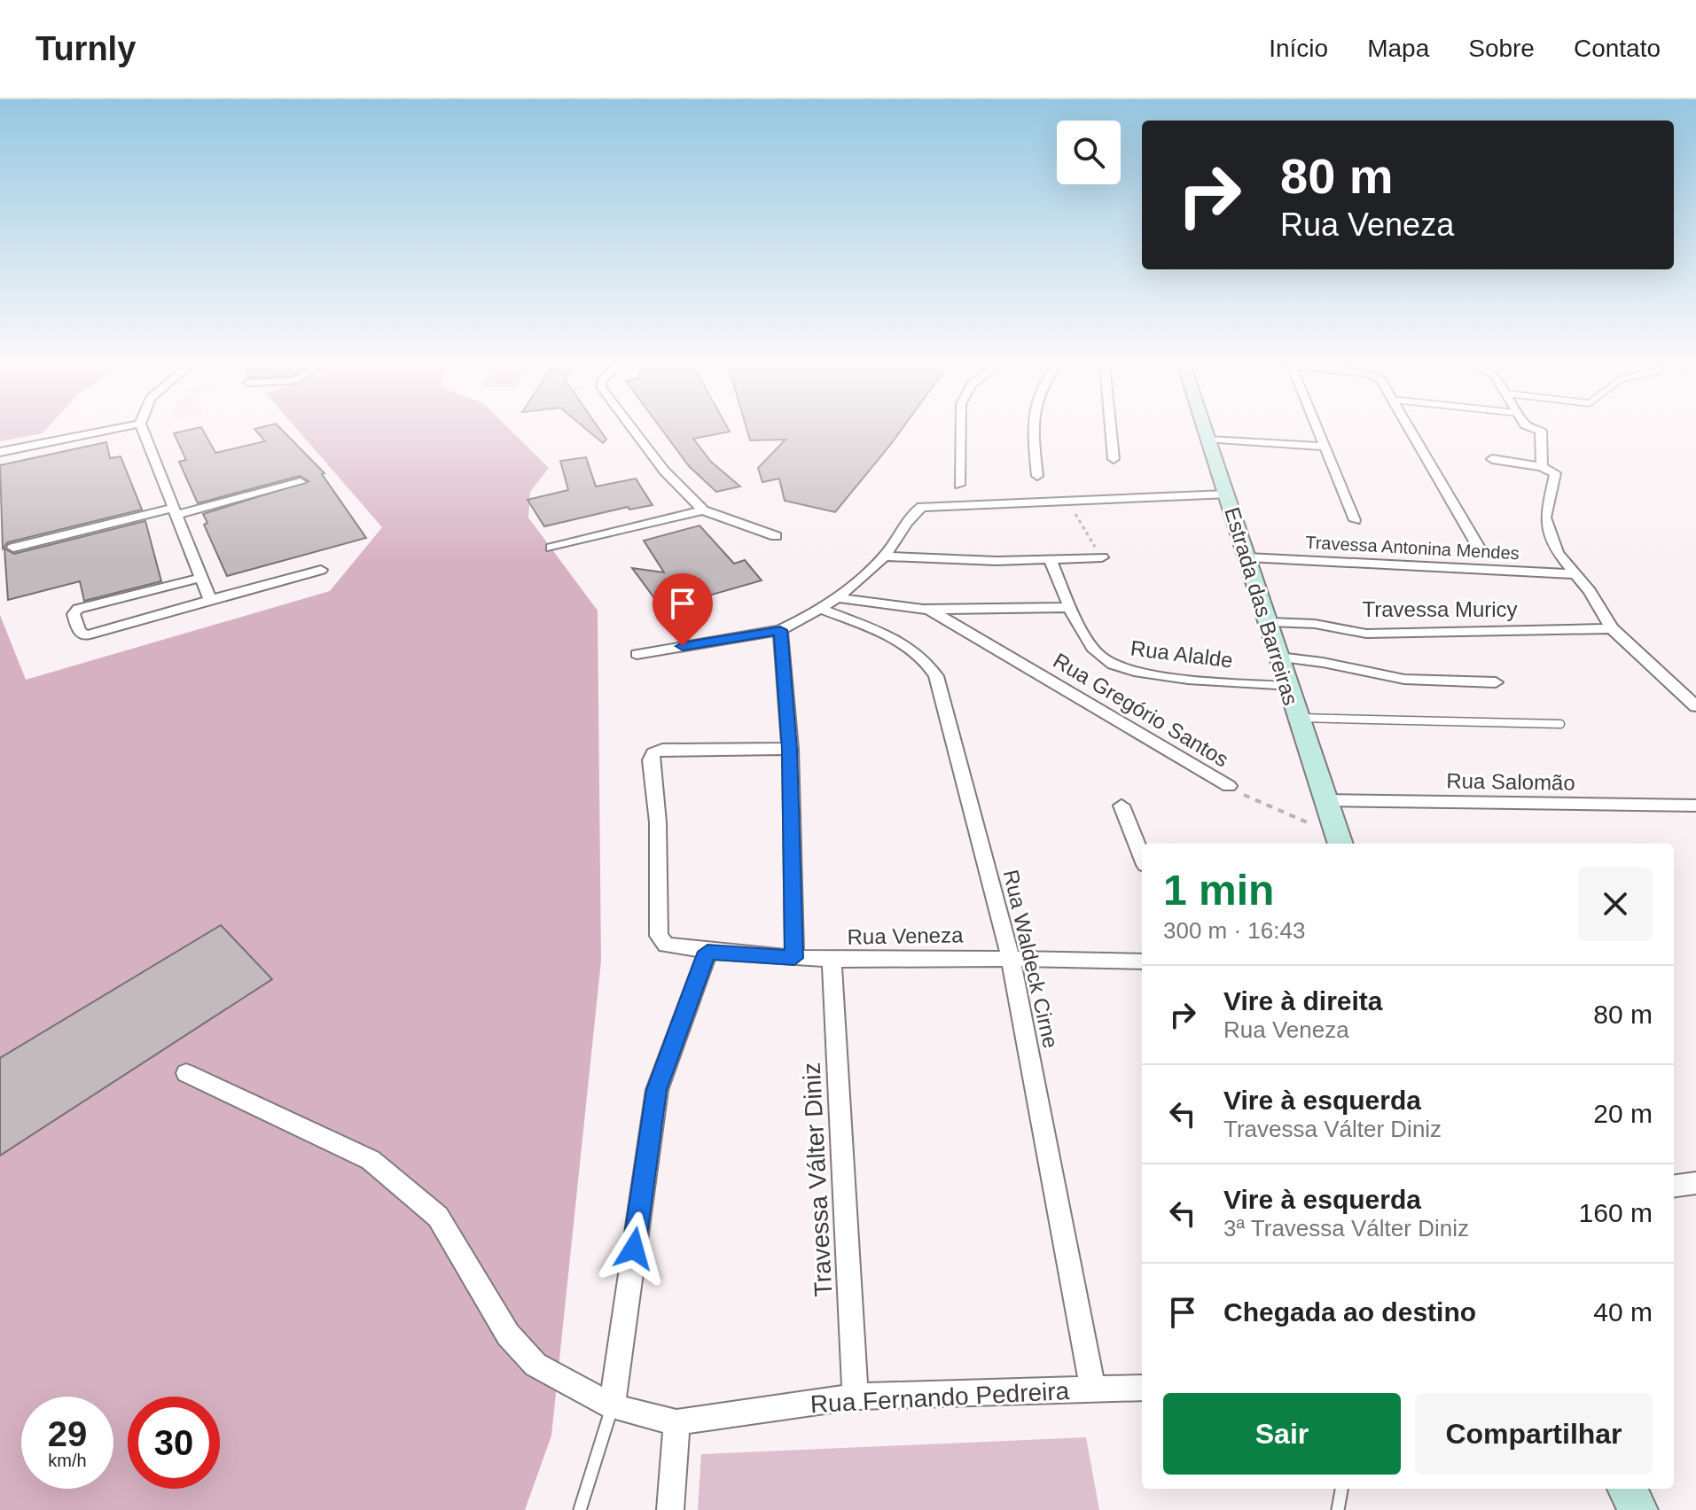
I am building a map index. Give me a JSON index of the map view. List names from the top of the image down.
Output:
{
  "streets": {
    "main road": ["Estrada das Barreiras"],
    "street": [
      "Travessa Antonina Mendes",
      "Travessa Muricy",
      "Rua Alalde",
      "Rua Gregório Santos",
      "Rua Salomão",
      "Rua Veneza",
      "Rua Waldeck Cirne",
      "Travessa Válter Diniz",
      "Rua Fernando Pedreira"
    ]
  },
  "crossings": [
    ["Travessa Antonina Mendes", "Estrada das Barreiras"],
    ["Estrada das Barreiras", "Travessa Muricy"],
    ["Estrada das Barreiras", "Rua Alalde"],
    ["Estrada das Barreiras", "Rua Gregório Santos"],
    ["Estrada das Barreiras", "Rua Salomão"],
    ["Rua Veneza", "Rua Waldeck Cirne"],
    ["Rua Veneza", "Travessa Válter Diniz"],
    ["Rua Waldeck Cirne", "Rua Fernando Pedreira"],
    ["Travessa Válter Diniz", "Rua Fernando Pedreira"]
  ],
  "page": {
    "header": "Turnly",
    "nav": [
      "Início",
      "Mapa",
      "Sobre",
      "Contato"
    ],
    "turn": ["80 m", "Rua Veneza"],
    "heading": ["1 min", "300 m · 16:43"],
    "list": [
      {
        "name": "Vire à direita",
        "note": "Rua Veneza",
        "value": "80 m"
      },
      {
        "name": "Vire à esquerda",
        "note": "Travessa Válter Diniz",
        "value": "20 m"
      },
      {
        "name": "Vire à esquerda",
        "note": "3ª Travessa Válter Diniz",
        "value": "160 m"
      },
      {
        "name": "Chegada ao destino",
        "value": "40 m"
      }
    ],
    "buttons": ["Sair", "Compartilhar"],
    "speed": "29 km/h",
    "limit": "30"
  }
}
